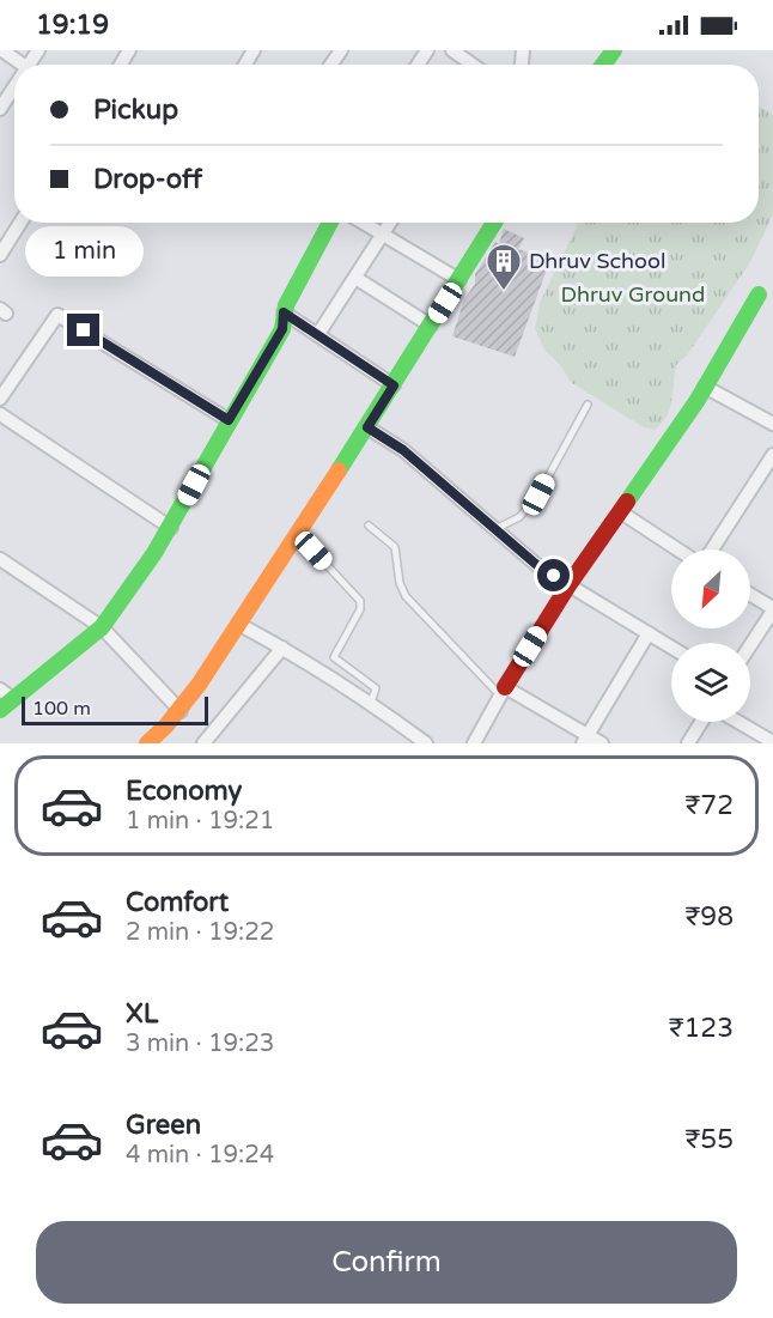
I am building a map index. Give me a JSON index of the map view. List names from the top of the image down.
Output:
{
  "parks": ["Dhruv Ground"],
  "places": {
    "building": ["Dhruv School"]
  },
  "scale_bar": "100 m",
  "north": "bottom left",
  "page": {
    "status": "19:19",
    "banner": ["Pickup", "Drop-off"],
    "bubble": "1 min",
    "scale": "100 m",
    "list": [
      {
        "name": "Economy",
        "note": "1 min · 19:21",
        "value": "₹72"
      },
      {
        "name": "Comfort",
        "note": "2 min · 19:22",
        "value": "₹98"
      },
      {
        "name": "XL",
        "note": "3 min · 19:23",
        "value": "₹123"
      },
      {
        "name": "Green",
        "note": "4 min · 19:24",
        "value": "₹55"
      }
    ],
    "buttons": "Confirm"
  }
}
